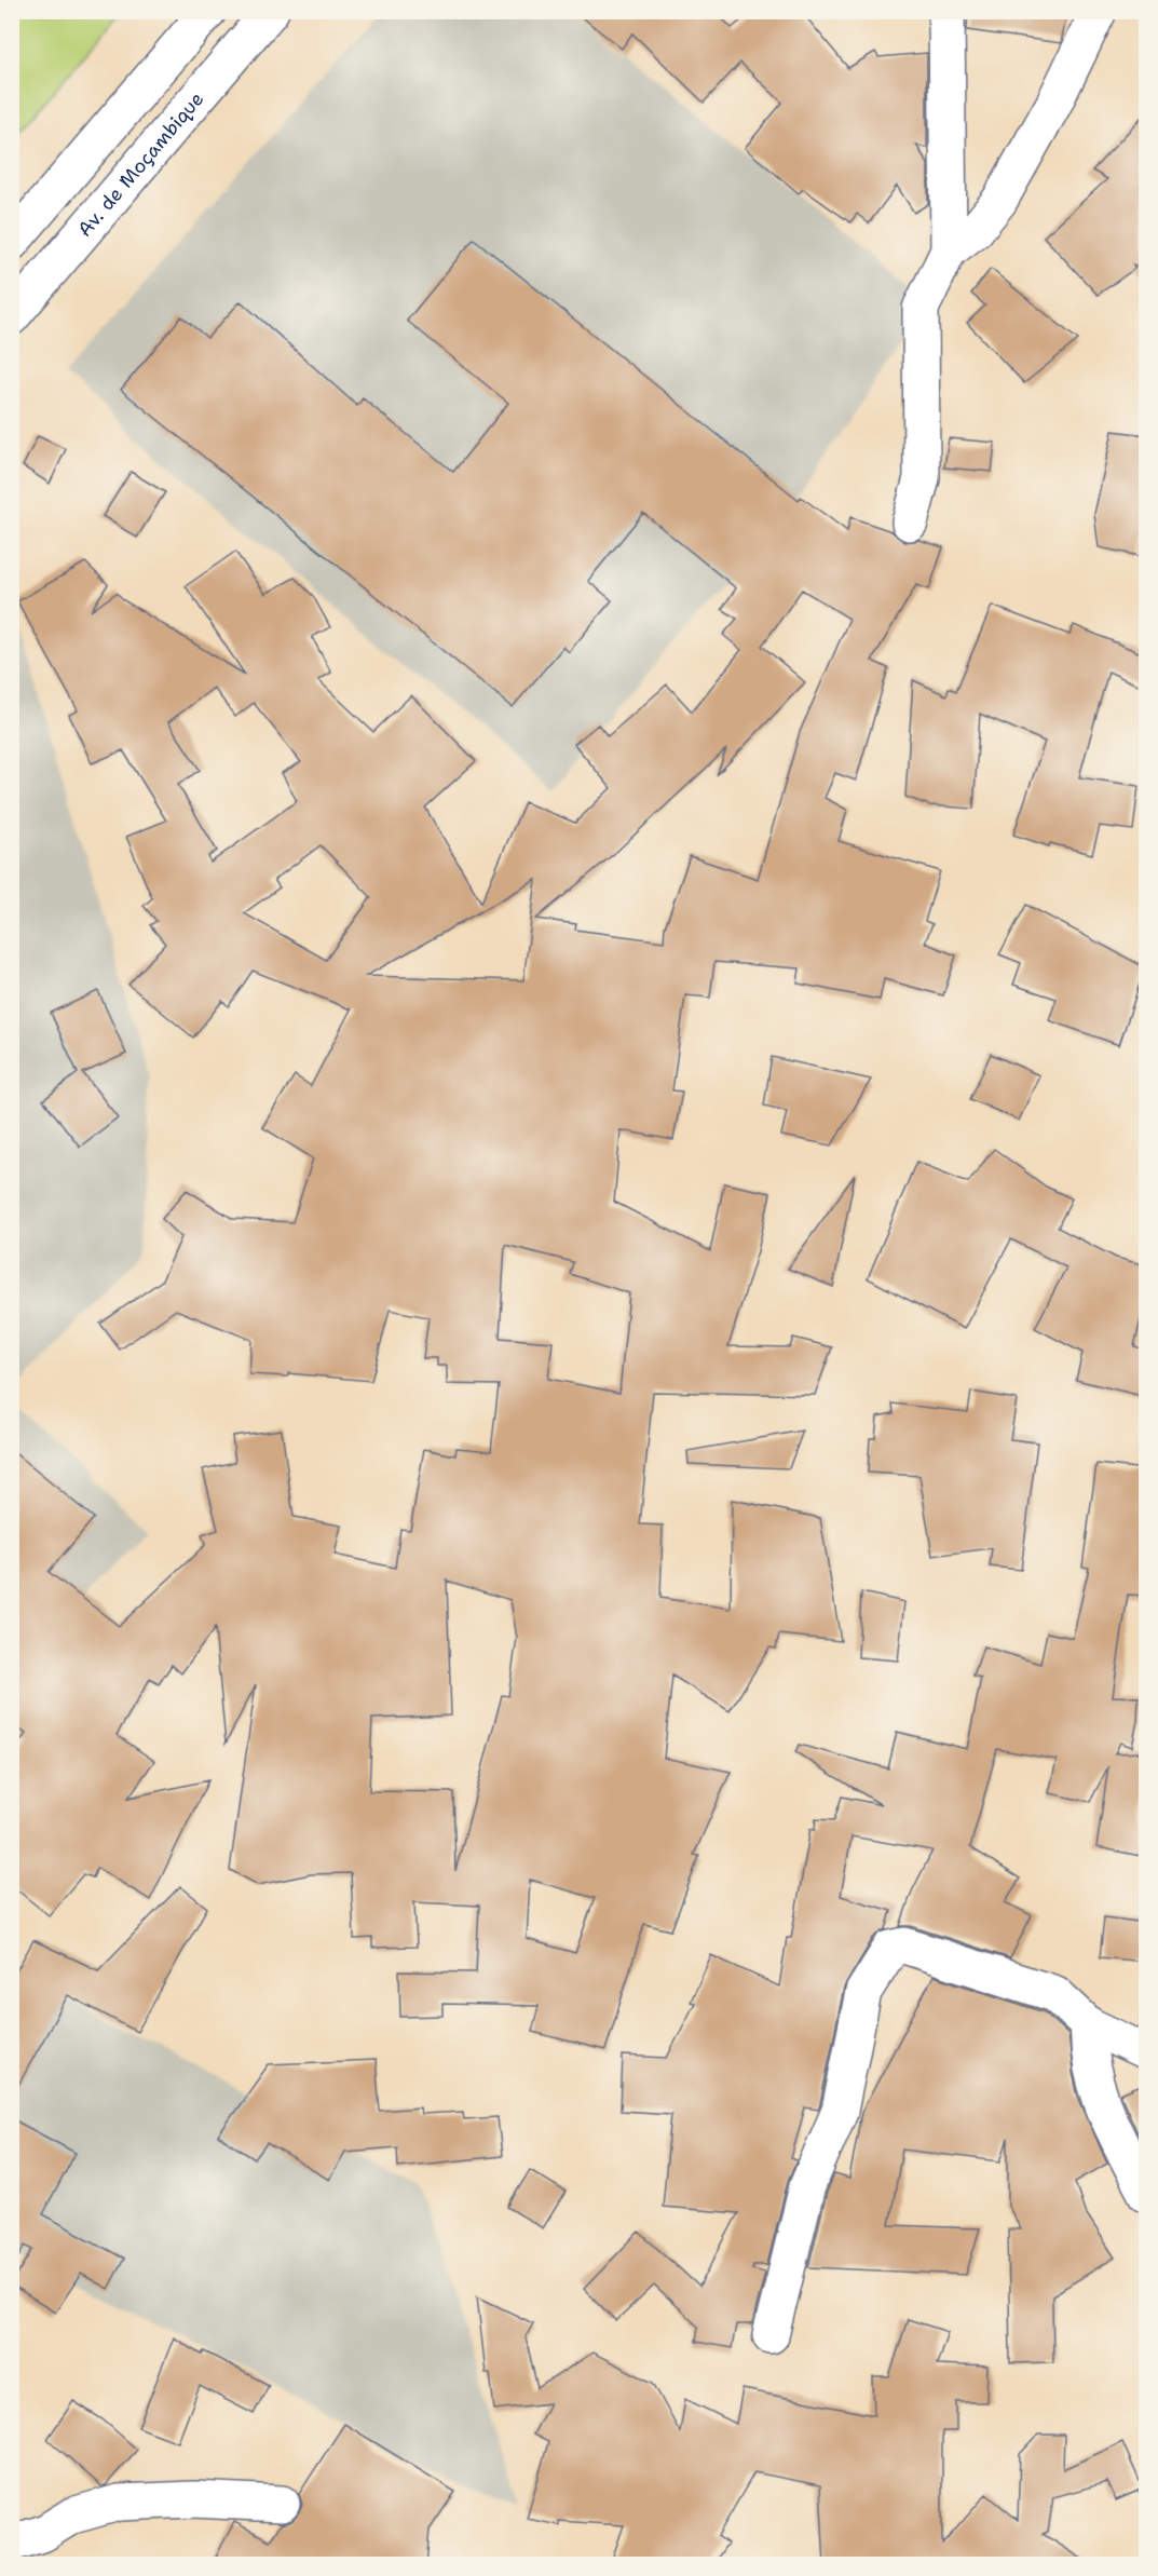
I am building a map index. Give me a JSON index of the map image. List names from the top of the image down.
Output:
{
  "streets": {
    "main road": ["Av. de Moçambique"]
  }
}
